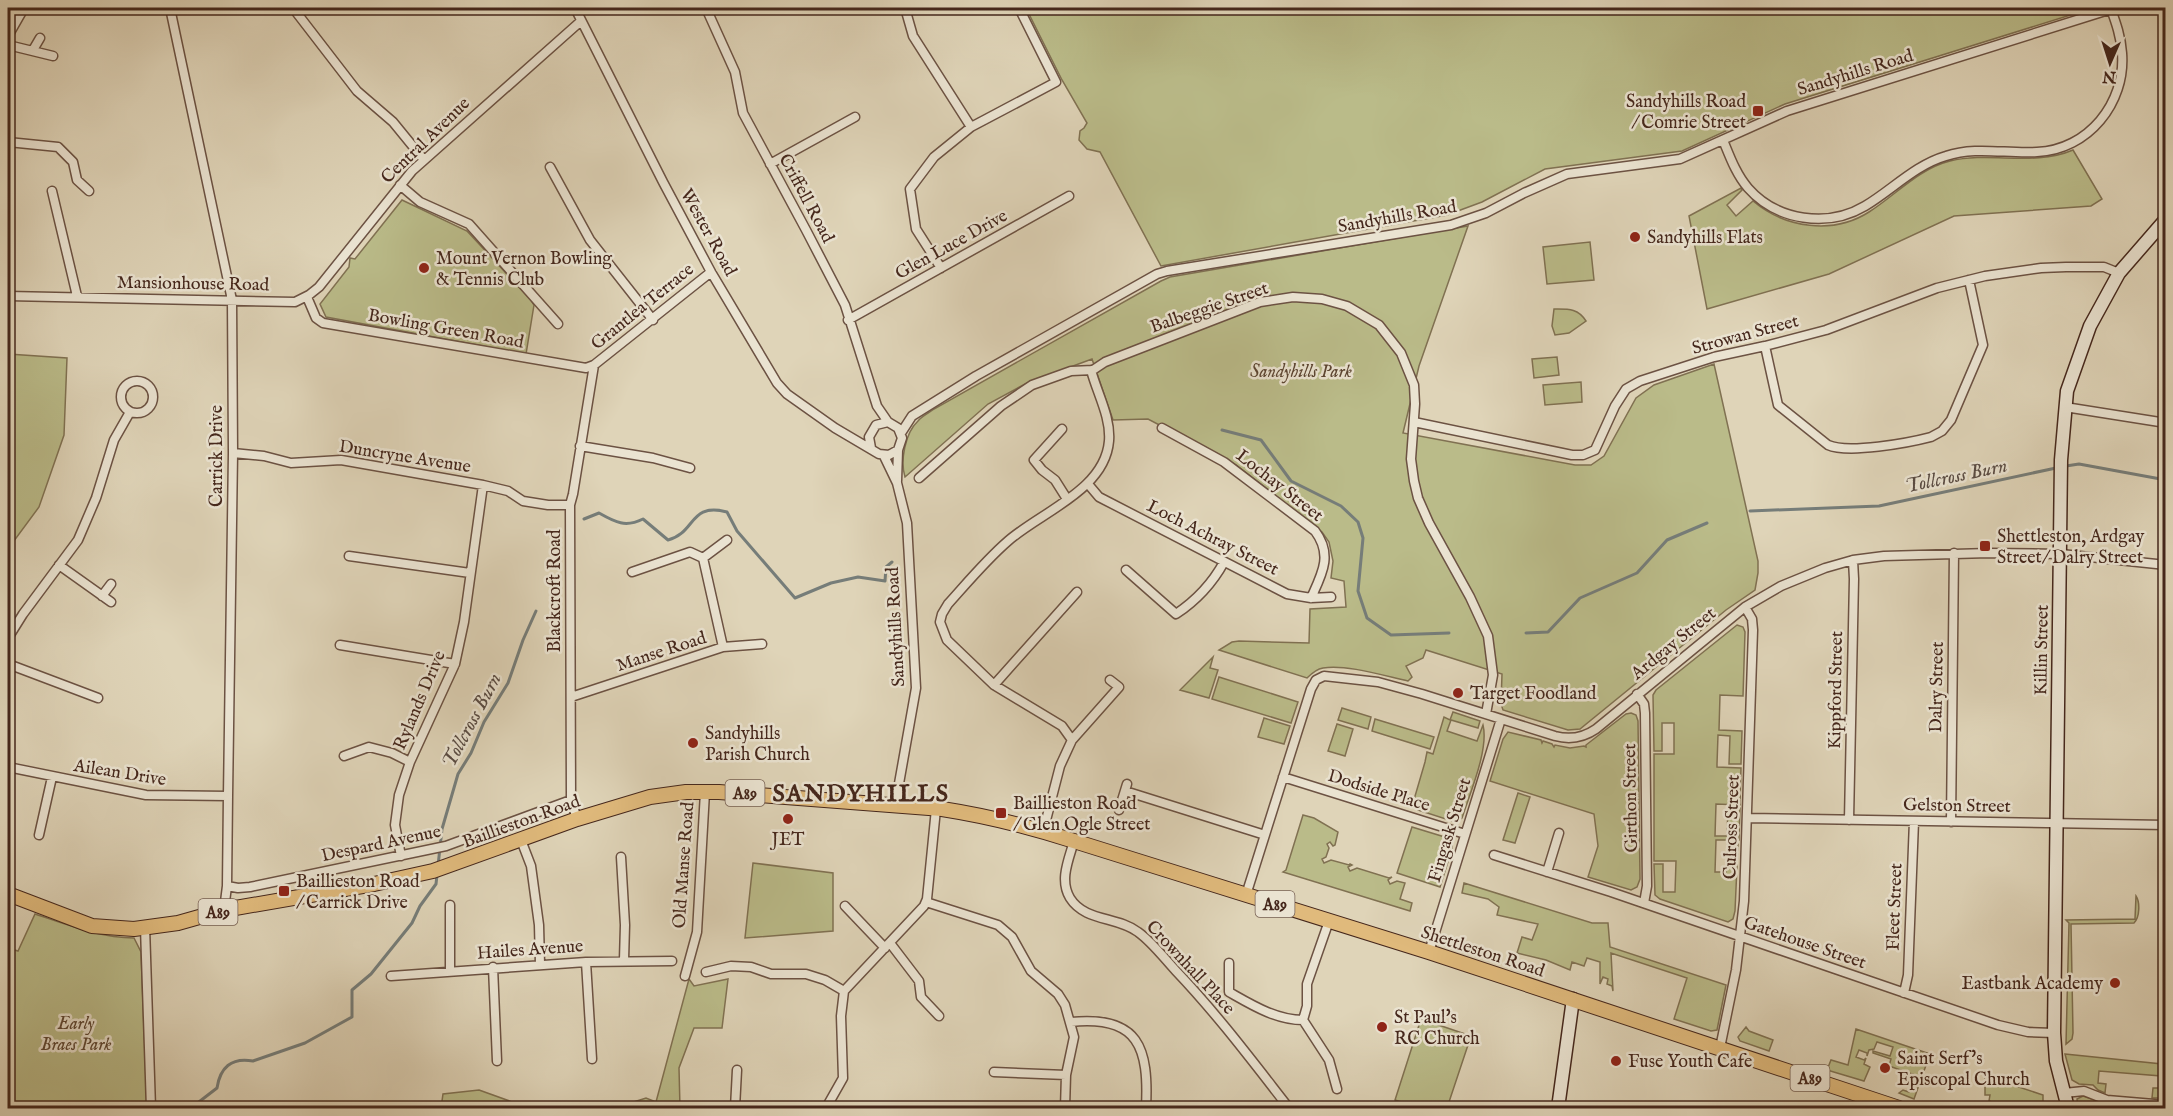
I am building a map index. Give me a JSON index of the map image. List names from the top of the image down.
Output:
{
  "streets": {
    "main road": [
      "Killin Street",
      "A89",
      "Baillieston Road",
      "Shettleston Road"
    ],
    "street": [
      "Sandyhills Road",
      "Central Avenue",
      "Criffell Road",
      "Wester Road",
      "Glen Luce Drive",
      "Mansionhouse Road",
      "Grantlea Terrace",
      "Balbeggie Street",
      "Bowling Green Road",
      "Strowan Street",
      "Carrick Drive",
      "Duncryne Avenue",
      "Lochay Street",
      "Loch Achray Street",
      "Blackcroft Road",
      "Ardgay Street",
      "Manse Road",
      "Dalry Street",
      "Kippford Street",
      "Rylands Drive",
      "Ailean Drive",
      "Dodside Place",
      "Girthon Street",
      "Gelston Street",
      "Culross Street",
      "Fingask Street",
      "Despard Avenue",
      "Old Manse Road",
      "Fleet Street",
      "Gatehouse Street",
      "Hailes Avenue",
      "Crownhall Place"
    ]
  },
  "crossings": [
    ["Sandyhills Road", "Criffell Road"],
    ["Sandyhills Road", "Wester Road"],
    ["Sandyhills Road", "Baillieston Road"],
    ["Central Avenue", "Wester Road"],
    ["Central Avenue", "Mansionhouse Road"],
    ["Central Avenue", "Bowling Green Road"],
    ["Criffell Road", "Wester Road"],
    ["Criffell Road", "Glen Luce Drive"],
    ["Wester Road", "Grantlea Terrace"],
    ["Mansionhouse Road", "Bowling Green Road"],
    ["Mansionhouse Road", "Carrick Drive"],
    ["Grantlea Terrace", "Bowling Green Road"],
    ["Grantlea Terrace", "Blackcroft Road"],
    ["Balbeggie Street", "Strowan Street"],
    ["Balbeggie Street", "Ardgay Street"],
    ["Bowling Green Road", "Blackcroft Road"],
    ["Strowan Street", "Killin Street"],
    ["Carrick Drive", "Duncryne Avenue"],
    ["Carrick Drive", "Ailean Drive"],
    ["Carrick Drive", "Baillieston Road"],
    ["Carrick Drive", "Despard Avenue"],
    ["Duncryne Avenue", "Blackcroft Road"],
    ["Duncryne Avenue", "Rylands Drive"],
    ["Lochay Street", "Loch Achray Street"],
    ["Blackcroft Road", "Manse Road"],
    ["Blackcroft Road", "Baillieston Road"],
    ["Blackcroft Road", "Despard Avenue"],
    ["Ardgay Street", "Killin Street"],
    ["Ardgay Street", "Dalry Street"],
    ["Ardgay Street", "Kippford Street"],
    ["Ardgay Street", "Dodside Place"],
    ["Ardgay Street", "Girthon Street"],
    ["Ardgay Street", "Culross Street"],
    ["Ardgay Street", "Fingask Street"],
    ["Ardgay Street", "Shettleston Road"],
    ["Killin Street", "Gelston Street"],
    ["Killin Street", "Gatehouse Street"],
    ["Dalry Street", "Gelston Street"],
    ["Kippford Street", "Gelston Street"],
    ["Rylands Drive", "Despard Avenue"],
    ["Dodside Place", "Fingask Street"],
    ["Girthon Street", "Gatehouse Street"],
    ["Gelston Street", "Culross Street"],
    ["Gelston Street", "Fleet Street"],
    ["Baillieston Road", "Old Manse Road"],
    ["Baillieston Road", "Shettleston Road"],
    ["Culross Street", "Gatehouse Street"],
    ["Culross Street", "Shettleston Road"],
    ["Fingask Street", "Shettleston Road"],
    ["Fleet Street", "Gatehouse Street"],
    ["Shettleston Road", "Crownhall Place"]
  ],
  "districts": ["SANDYHILLS"],
  "water": ["Tollcross Burn"],
  "parks": ["Sandyhills Park", "Early Braes Park"],
  "places": {
    "transit": [
      "Sandyhills Road / Comrie Street",
      "Shettleston, Ardgay Street/ Dalry Street",
      "Baillieston Road / Glen Ogle Street",
      "Baillieston Road / Carrick Drive"
    ],
    "other": [
      "Sandyhills Flats",
      "Mount Vernon Bowling & Tennis Club",
      "Target Foodland",
      "Sandyhills Parish Church",
      "JET",
      "Eastbank Academy",
      "St Paul's RC Church",
      "Fuse Youth Cafe",
      "Saint Serf's Episcopal Church"
    ]
  },
  "north": "bottom"
}
